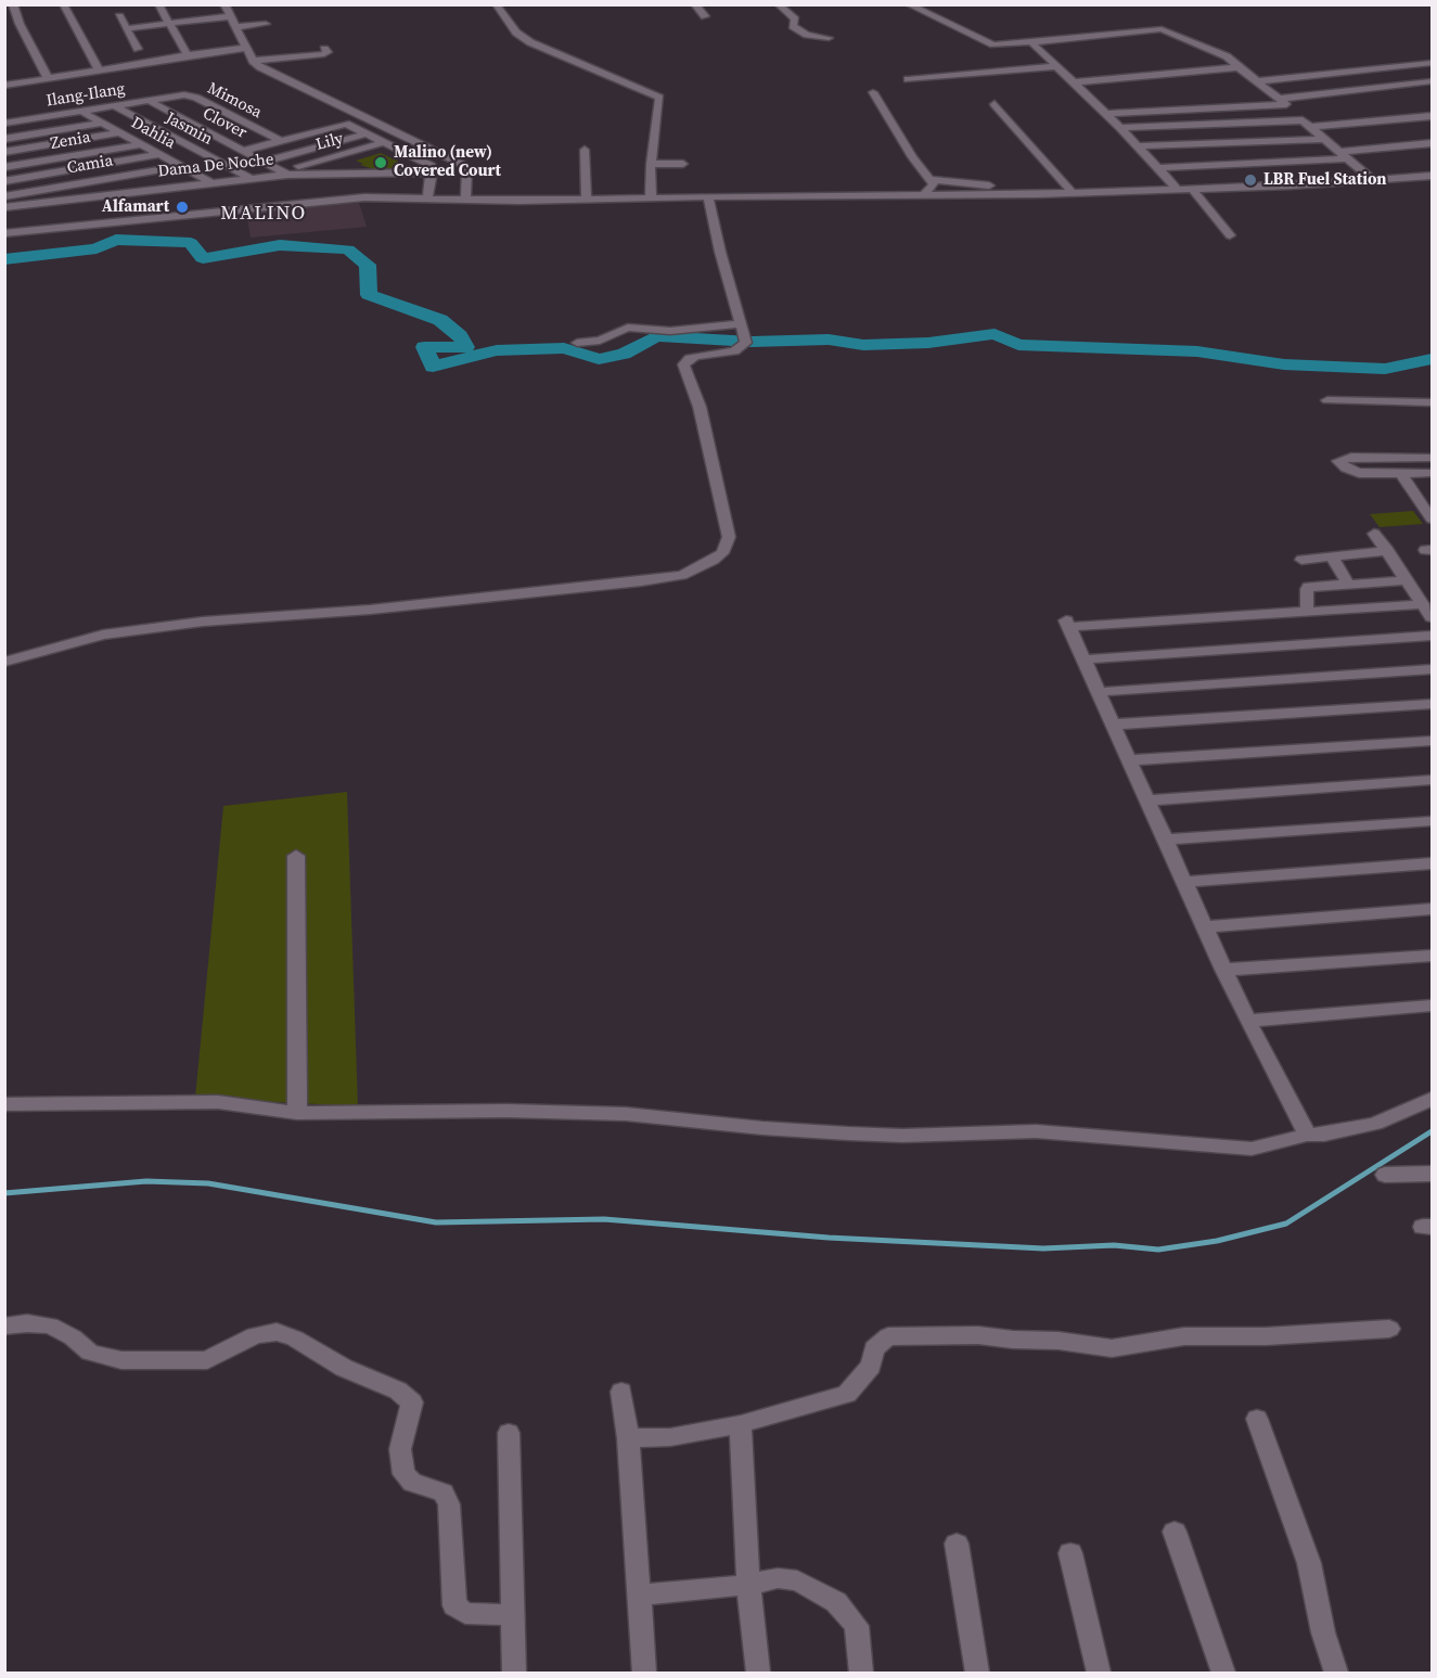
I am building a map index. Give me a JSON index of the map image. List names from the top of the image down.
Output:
{
  "streets": {
    "street": [
      "Ilang-Ilang",
      "Mimosa",
      "Clover",
      "Jasmin",
      "Dahlia",
      "Zenia",
      "Lily",
      "Camia",
      "Dama De Noche"
    ]
  },
  "crossings": [
    ["Ilang-Ilang", "Mimosa"],
    ["Ilang-Ilang", "Clover"],
    ["Ilang-Ilang", "Jasmin"],
    ["Ilang-Ilang", "Dahlia"],
    ["Clover", "Lily"],
    ["Clover", "Dama De Noche"],
    ["Jasmin", "Dama De Noche"],
    ["Dahlia", "Zenia"],
    ["Dahlia", "Camia"],
    ["Dahlia", "Dama De Noche"],
    ["Lily", "Dama De Noche"]
  ],
  "districts": ["MALINO"],
  "places": ["Malino (new) Covered Court", "LBR Fuel Station", "Alfamart"]
}
